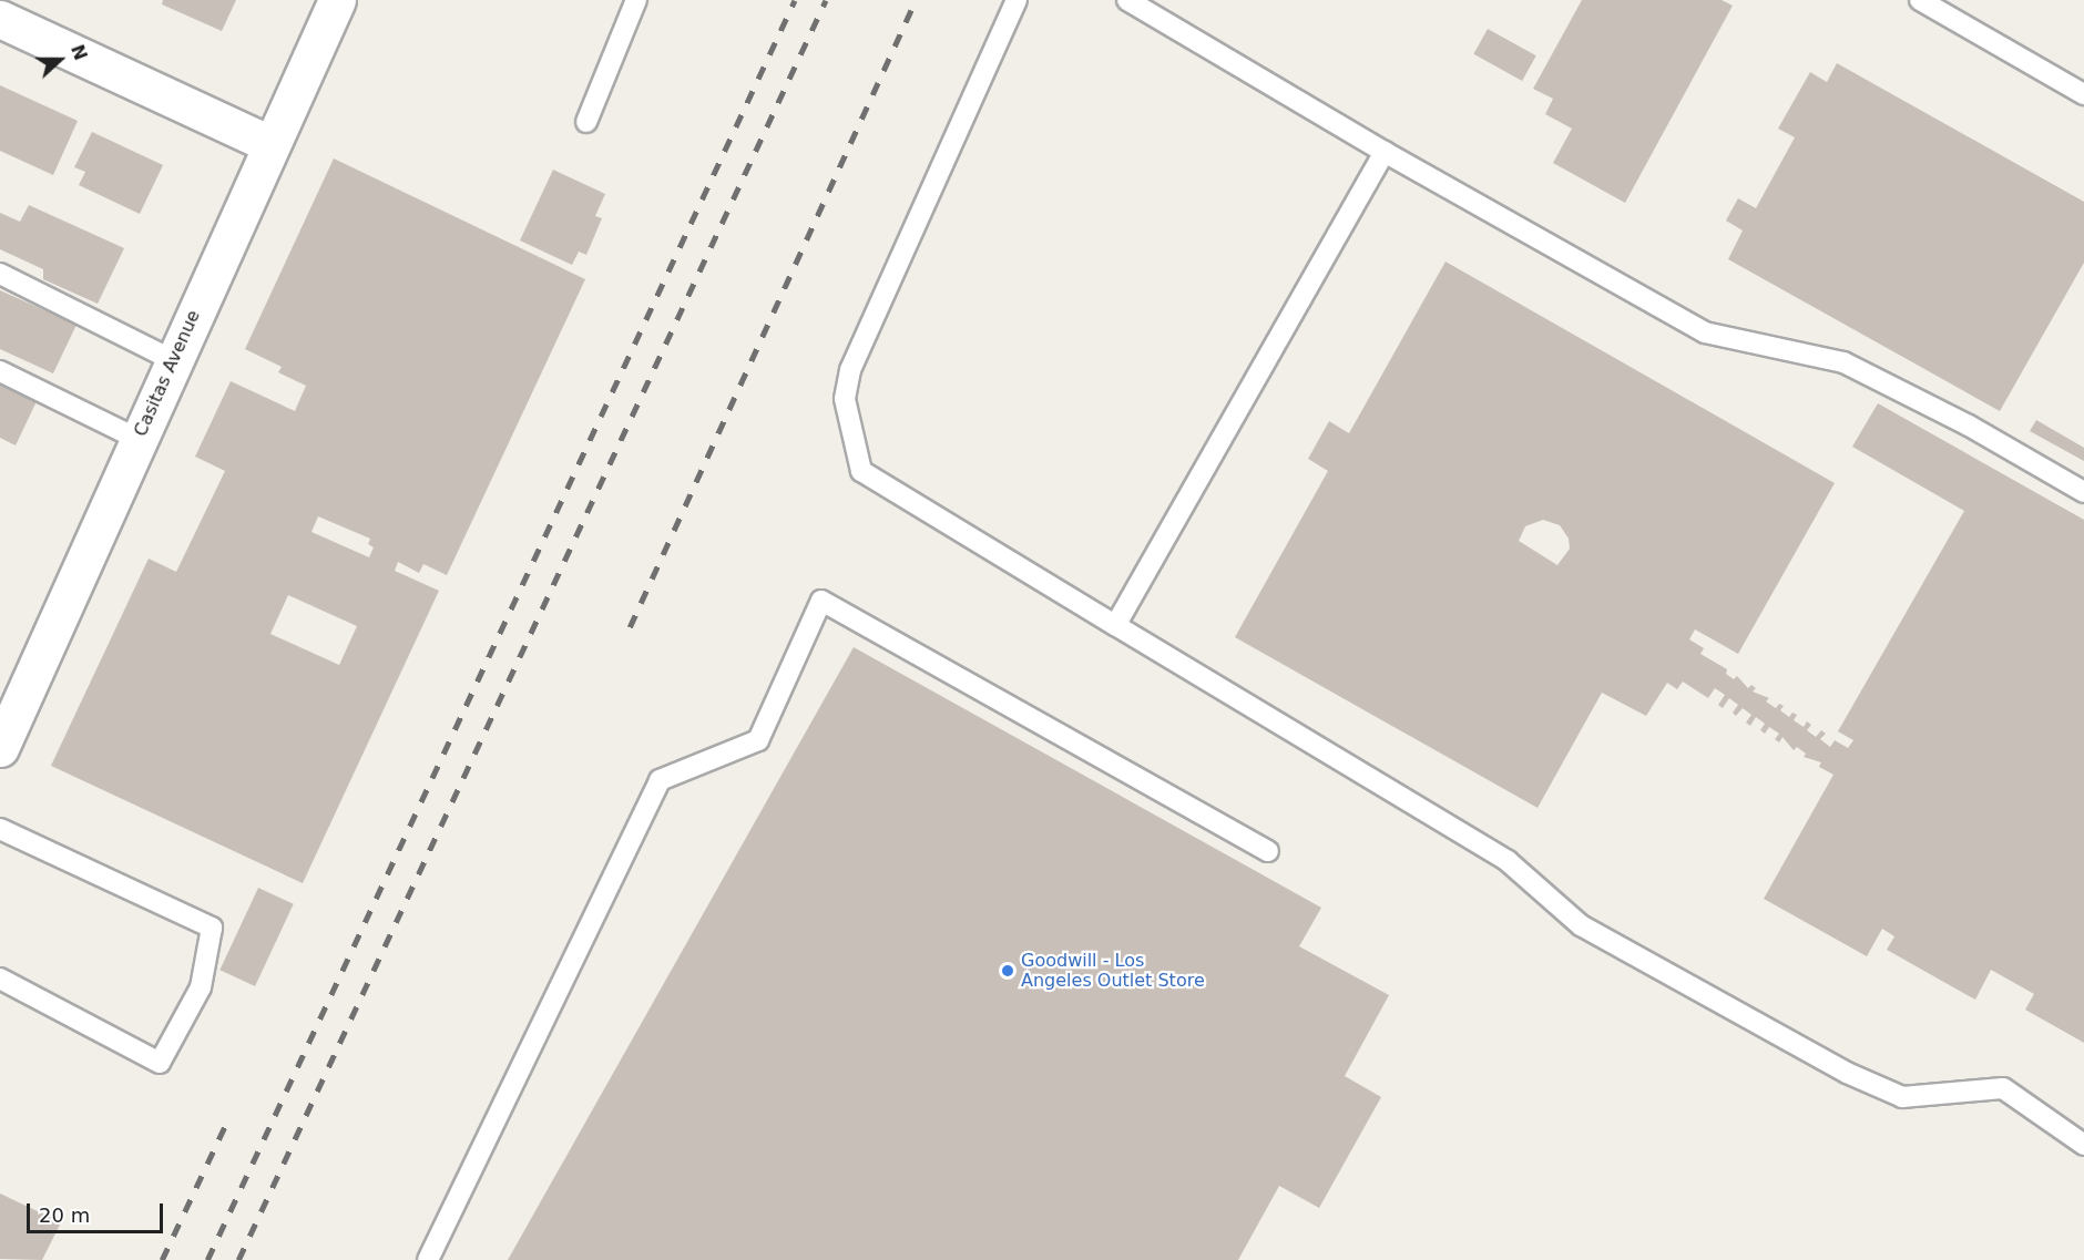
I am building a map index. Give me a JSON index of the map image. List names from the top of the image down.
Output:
{
  "streets": {
    "street": ["Casitas Avenue"]
  },
  "places": ["Goodwill - Los Angeles Outlet Store"],
  "scale_bar": "20 m",
  "north": "right"
}
